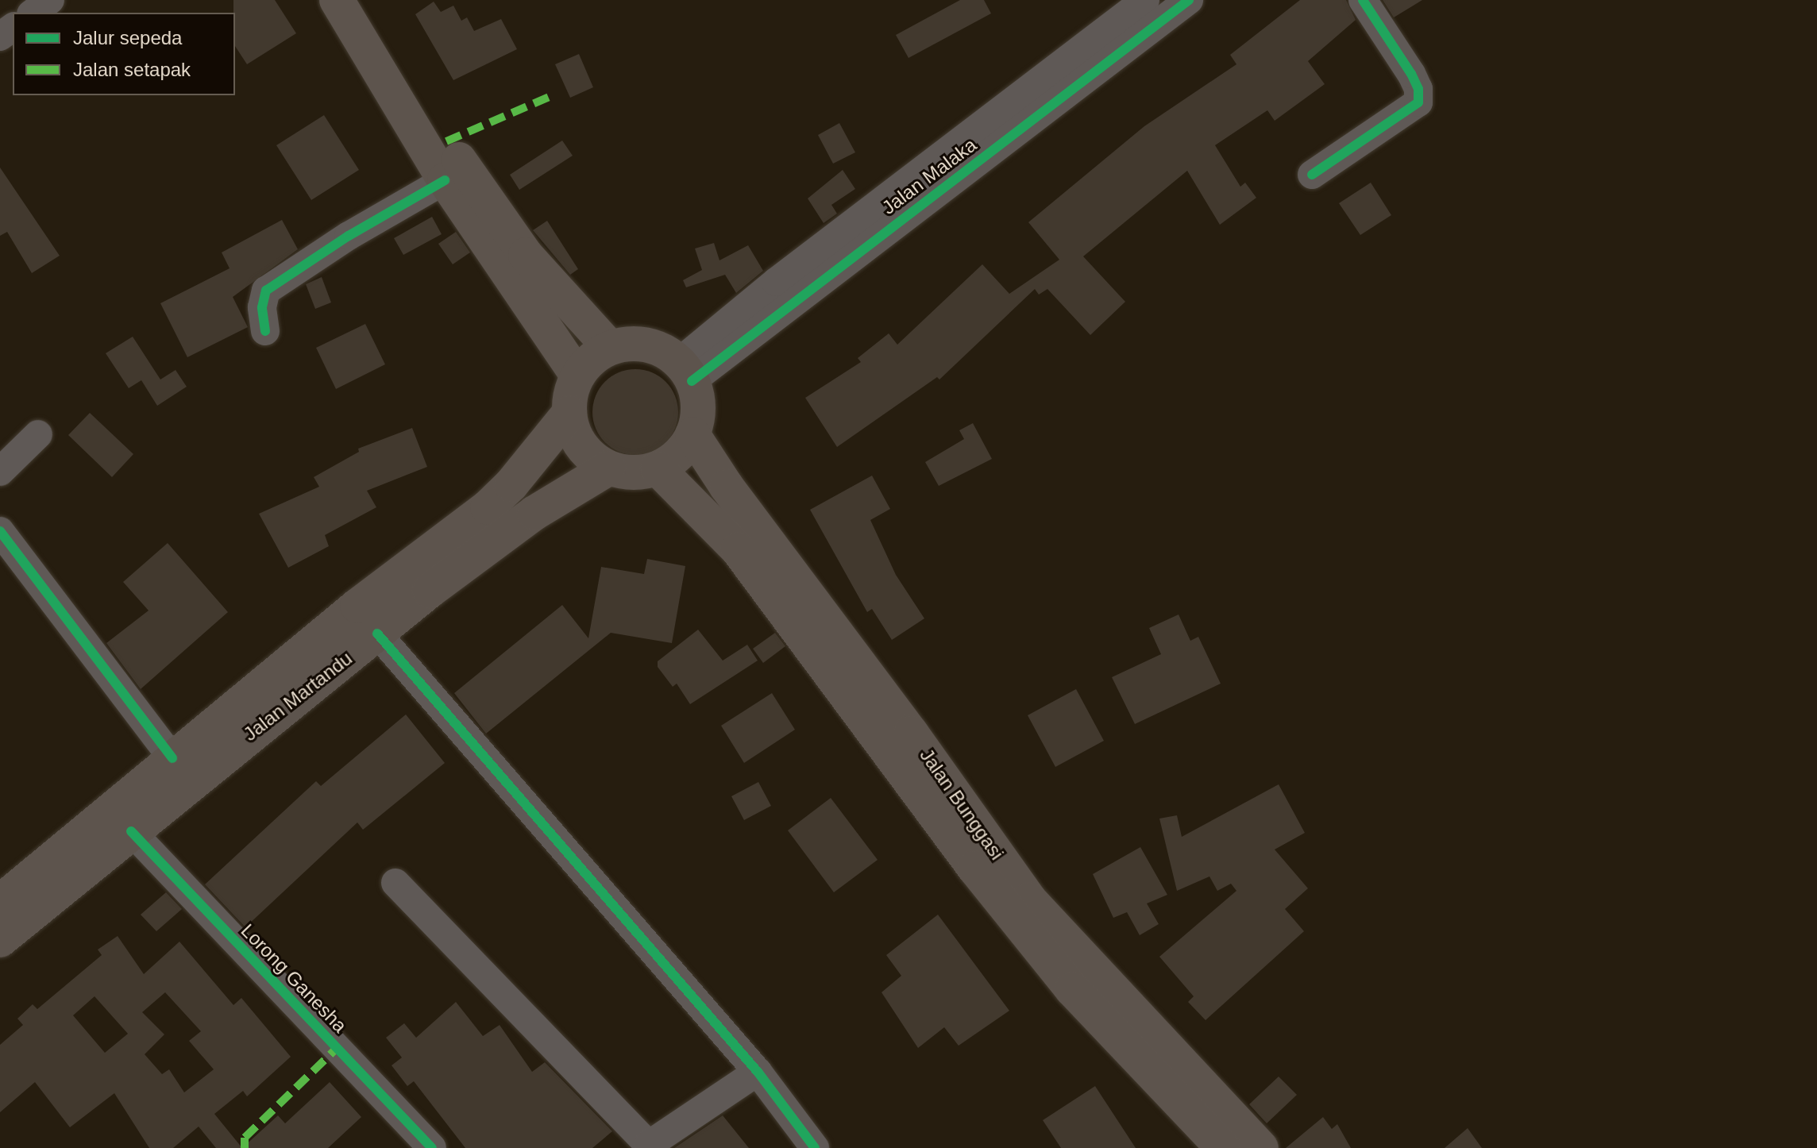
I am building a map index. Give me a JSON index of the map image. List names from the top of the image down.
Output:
{
  "streets": {
    "highway": ["Jalan Martandu", "Jalan Bunggasi"],
    "street": ["Jalan Malaka", "Lorong Ganesha"]
  },
  "crossings": [
    ["Jalan Malaka", "Jalan Martandu"],
    ["Jalan Malaka", "Jalan Bunggasi"],
    ["Jalan Martandu", "Jalan Bunggasi"],
    ["Jalan Martandu", "Lorong Ganesha"]
  ],
  "legend": ["Jalur sepeda", "Jalan setapak"]
}
